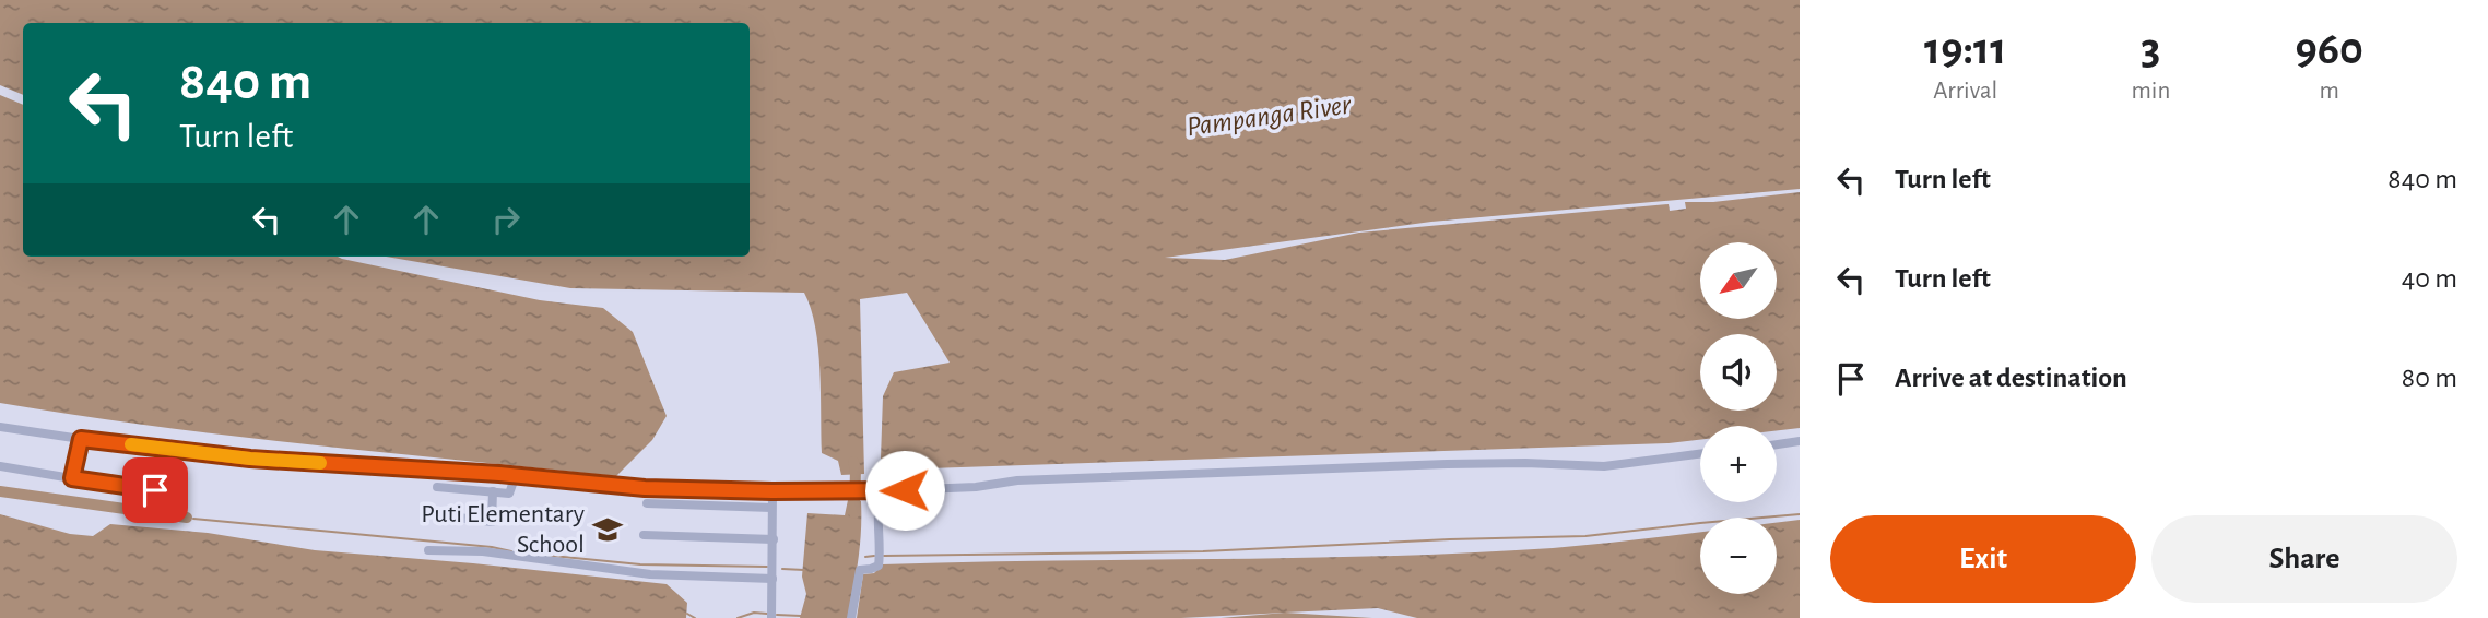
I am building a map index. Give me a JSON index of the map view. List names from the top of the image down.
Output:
{
  "water": ["Pampanga River"],
  "places": {
    "school or university": ["Puti Elementary School"]
  },
  "north": "bottom left",
  "page": {
    "eta": [
      "19:11",
      "Arrival",
      "3",
      "min",
      "960",
      "m"
    ],
    "turn": ["840 m", "Turn left"],
    "list": [
      {
        "name": "Turn left",
        "value": "840 m"
      },
      {
        "name": "Turn left",
        "value": "40 m"
      },
      {
        "name": "Arrive at destination",
        "value": "80 m"
      }
    ],
    "map_buttons": ["+", "−"],
    "buttons": ["Exit", "Share"]
  }
}
